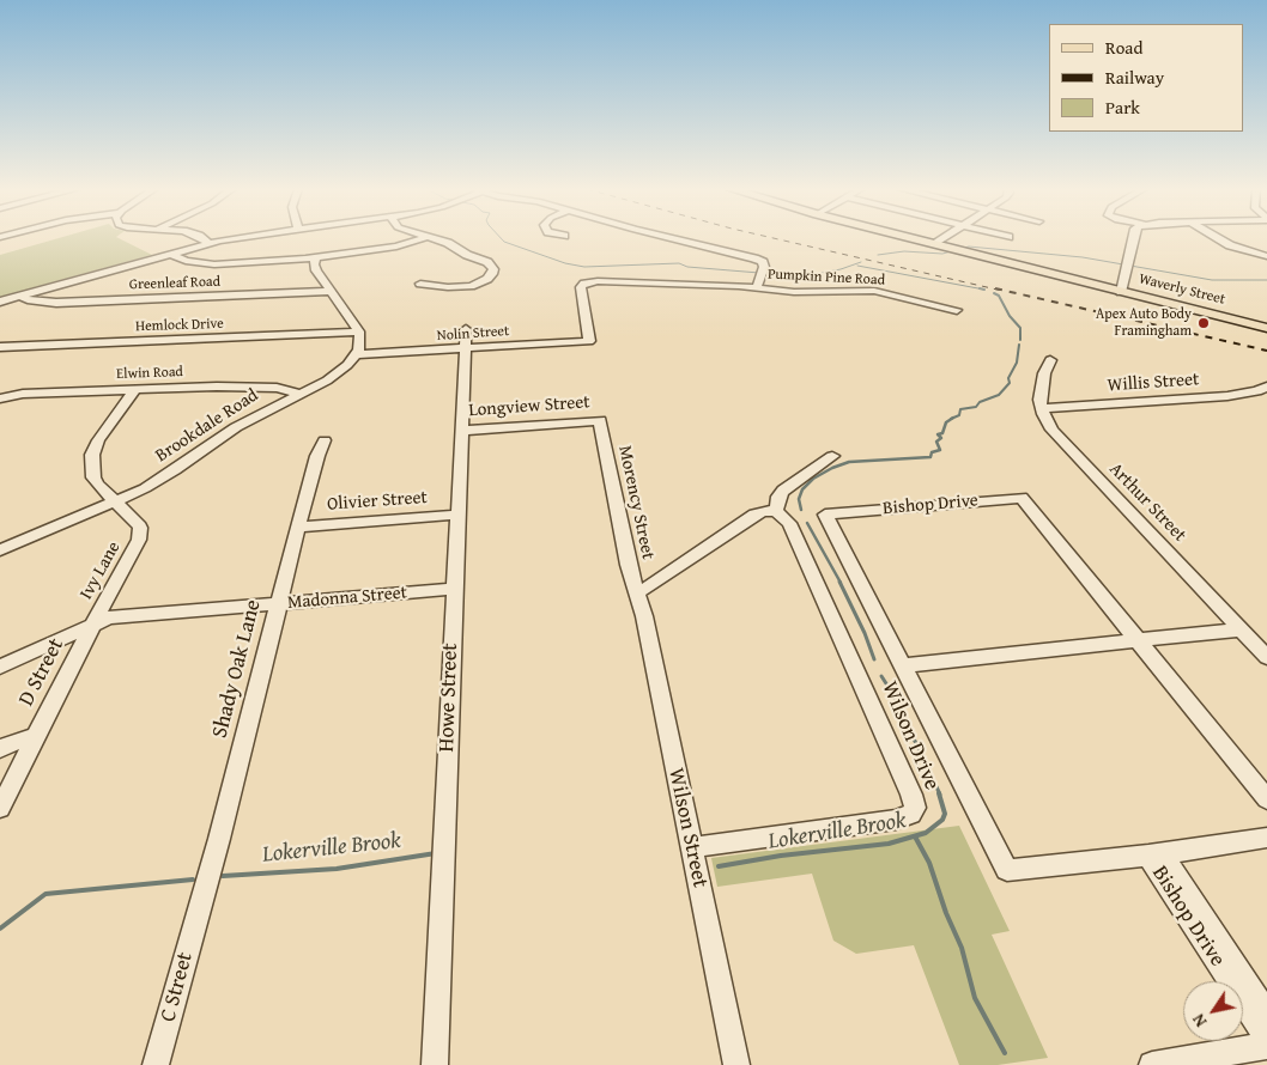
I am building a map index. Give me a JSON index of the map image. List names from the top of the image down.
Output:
{
  "streets": {
    "main road": ["Waverly Street"],
    "street": [
      "Pumpkin Pine Road",
      "Greenleaf Road",
      "Hemlock Drive",
      "Nolin Street",
      "Elwin Road",
      "Willis Street",
      "Longview Street",
      "Brookdale Road",
      "Olivier Street",
      "Morency Street",
      "Arthur Street",
      "Bishop Drive",
      "Ivy Lane",
      "Madonna Street",
      "Shady Oak Lane",
      "D Street",
      "Howe Street",
      "Wilson Drive",
      "Wilson Street",
      "C Street"
    ]
  },
  "crossings": [
    ["Pumpkin Pine Road", "Nolin Street"],
    ["Nolin Street", "Brookdale Road"],
    ["Nolin Street", "Howe Street"],
    ["Elwin Road", "Brookdale Road"],
    ["Elwin Road", "Ivy Lane"],
    ["Willis Street", "Arthur Street"],
    ["Longview Street", "Morency Street"],
    ["Longview Street", "Howe Street"],
    ["Brookdale Road", "Ivy Lane"],
    ["Olivier Street", "Shady Oak Lane"],
    ["Olivier Street", "Howe Street"],
    ["Morency Street", "Wilson Street"],
    ["Ivy Lane", "Madonna Street"],
    ["Ivy Lane", "D Street"],
    ["Madonna Street", "Shady Oak Lane"],
    ["Madonna Street", "D Street"],
    ["Madonna Street", "Howe Street"],
    ["Shady Oak Lane", "C Street"],
    ["Wilson Drive", "Wilson Street"]
  ],
  "water": ["Lokerville Brook"],
  "places": ["Apex Auto Body Framingham"],
  "legend": ["Road", "Railway", "Park"],
  "north": "bottom left"
}
